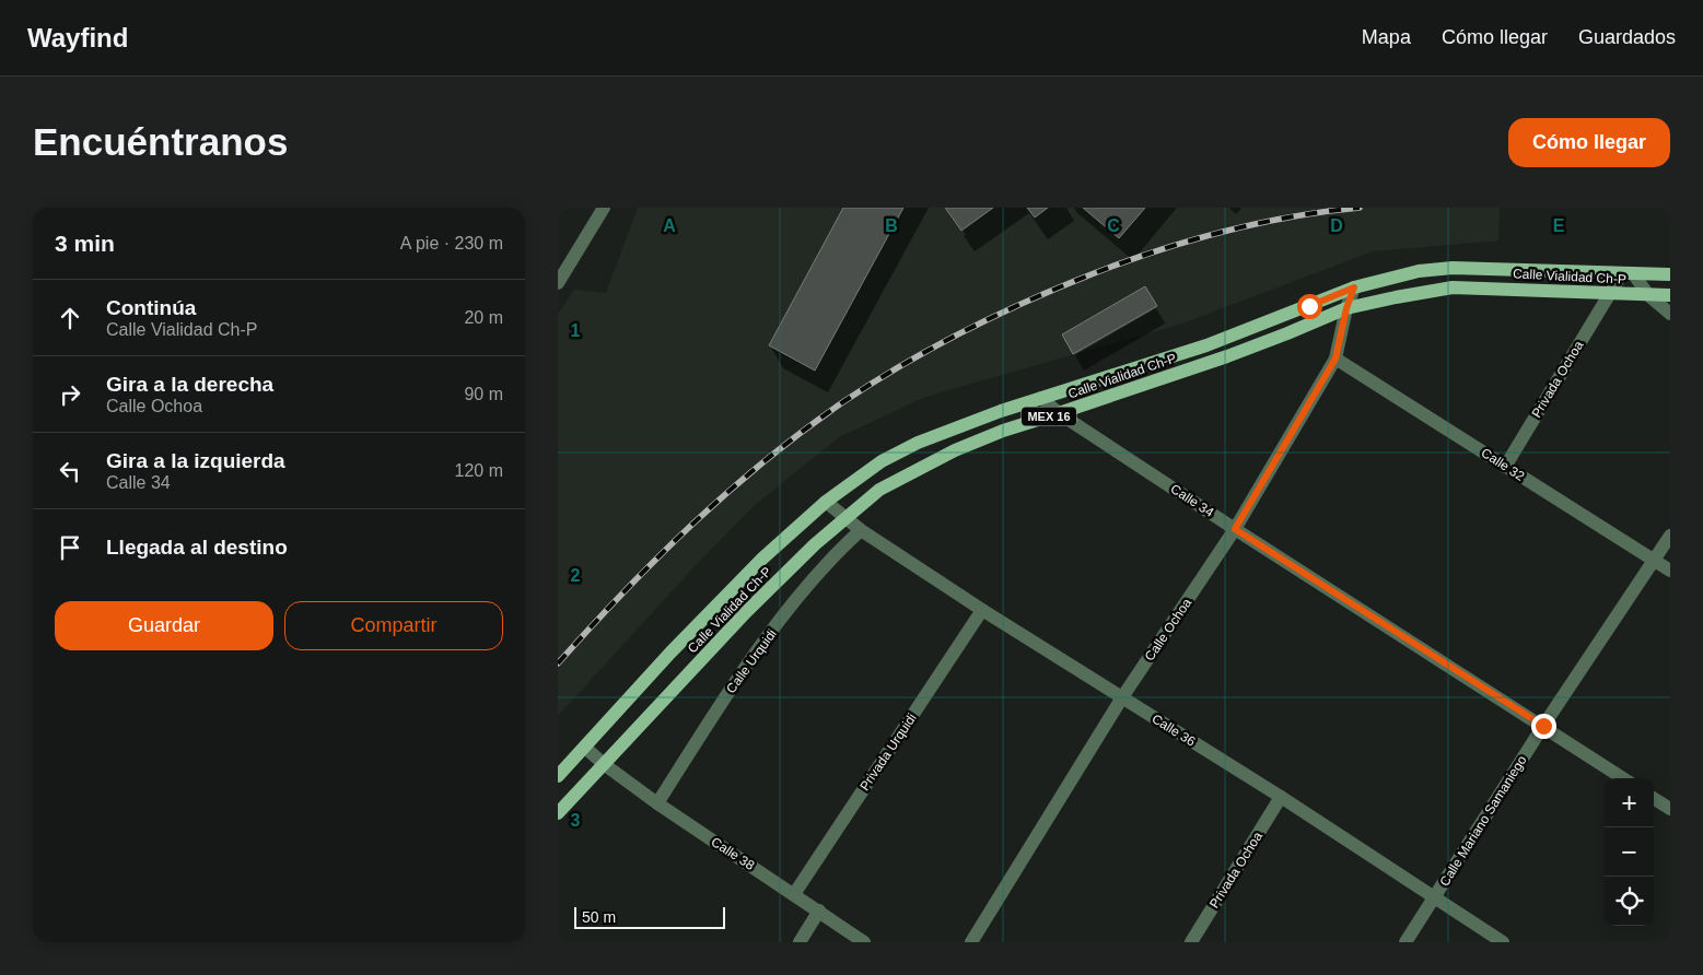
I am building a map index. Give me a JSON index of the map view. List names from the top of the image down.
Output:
{
  "streets": {
    "main road": ["Calle Vialidad Ch-P", "MEX 16"],
    "street": [
      "Privada Ochoa",
      "Calle 32",
      "Calle 34",
      "Calle Ochoa",
      "Calle Urquidi",
      "Calle 36",
      "Privada Urquidi",
      "Calle Mariano Samaniego",
      "Calle 38"
    ]
  },
  "crossings": [
    ["Calle Vialidad Ch-P", "Privada Ochoa"],
    ["Calle Vialidad Ch-P", "Calle 34"],
    ["Calle Vialidad Ch-P", "Calle Ochoa"],
    ["Calle Vialidad Ch-P", "Calle 36"],
    ["Calle Vialidad Ch-P", "Calle 38"],
    ["Privada Ochoa", "Calle 32"],
    ["Privada Ochoa", "Calle 36"],
    ["Calle 32", "Calle Ochoa"],
    ["Calle 32", "Calle Mariano Samaniego"],
    ["Calle 34", "Calle Ochoa"],
    ["Calle 34", "Calle Mariano Samaniego"],
    ["Calle Ochoa", "Calle 36"],
    ["Calle Urquidi", "Calle 36"],
    ["Calle Urquidi", "Calle 38"],
    ["Calle 36", "Privada Urquidi"],
    ["Calle 36", "Calle Mariano Samaniego"],
    ["Privada Urquidi", "Calle 38"]
  ],
  "scale_bar": "50 m",
  "page": {
    "header": "Wayfind",
    "nav": ["Mapa", "Cómo llegar", "Guardados"],
    "buttons": [
      "Cómo llegar",
      ["Guardar", "Compartir"]
    ],
    "title": "Encuéntranos",
    "heading": ["3 min", "A pie · 230 m"],
    "list": [
      ["Continúa", "Calle Vialidad Ch-P", "20 m"],
      ["Gira a la derecha", "Calle Ochoa", "90 m"],
      ["Gira a la izquierda", "Calle 34", "120 m"],
      "Llegada al destino"
    ],
    "map_buttons": ["+", "−"],
    "scale": "50 m"
  },
  "grid": {
    "columns": [
      "A",
      "B",
      "C",
      "D",
      "E"
    ],
    "rows": ["1", "2", "3"]
  }
}
